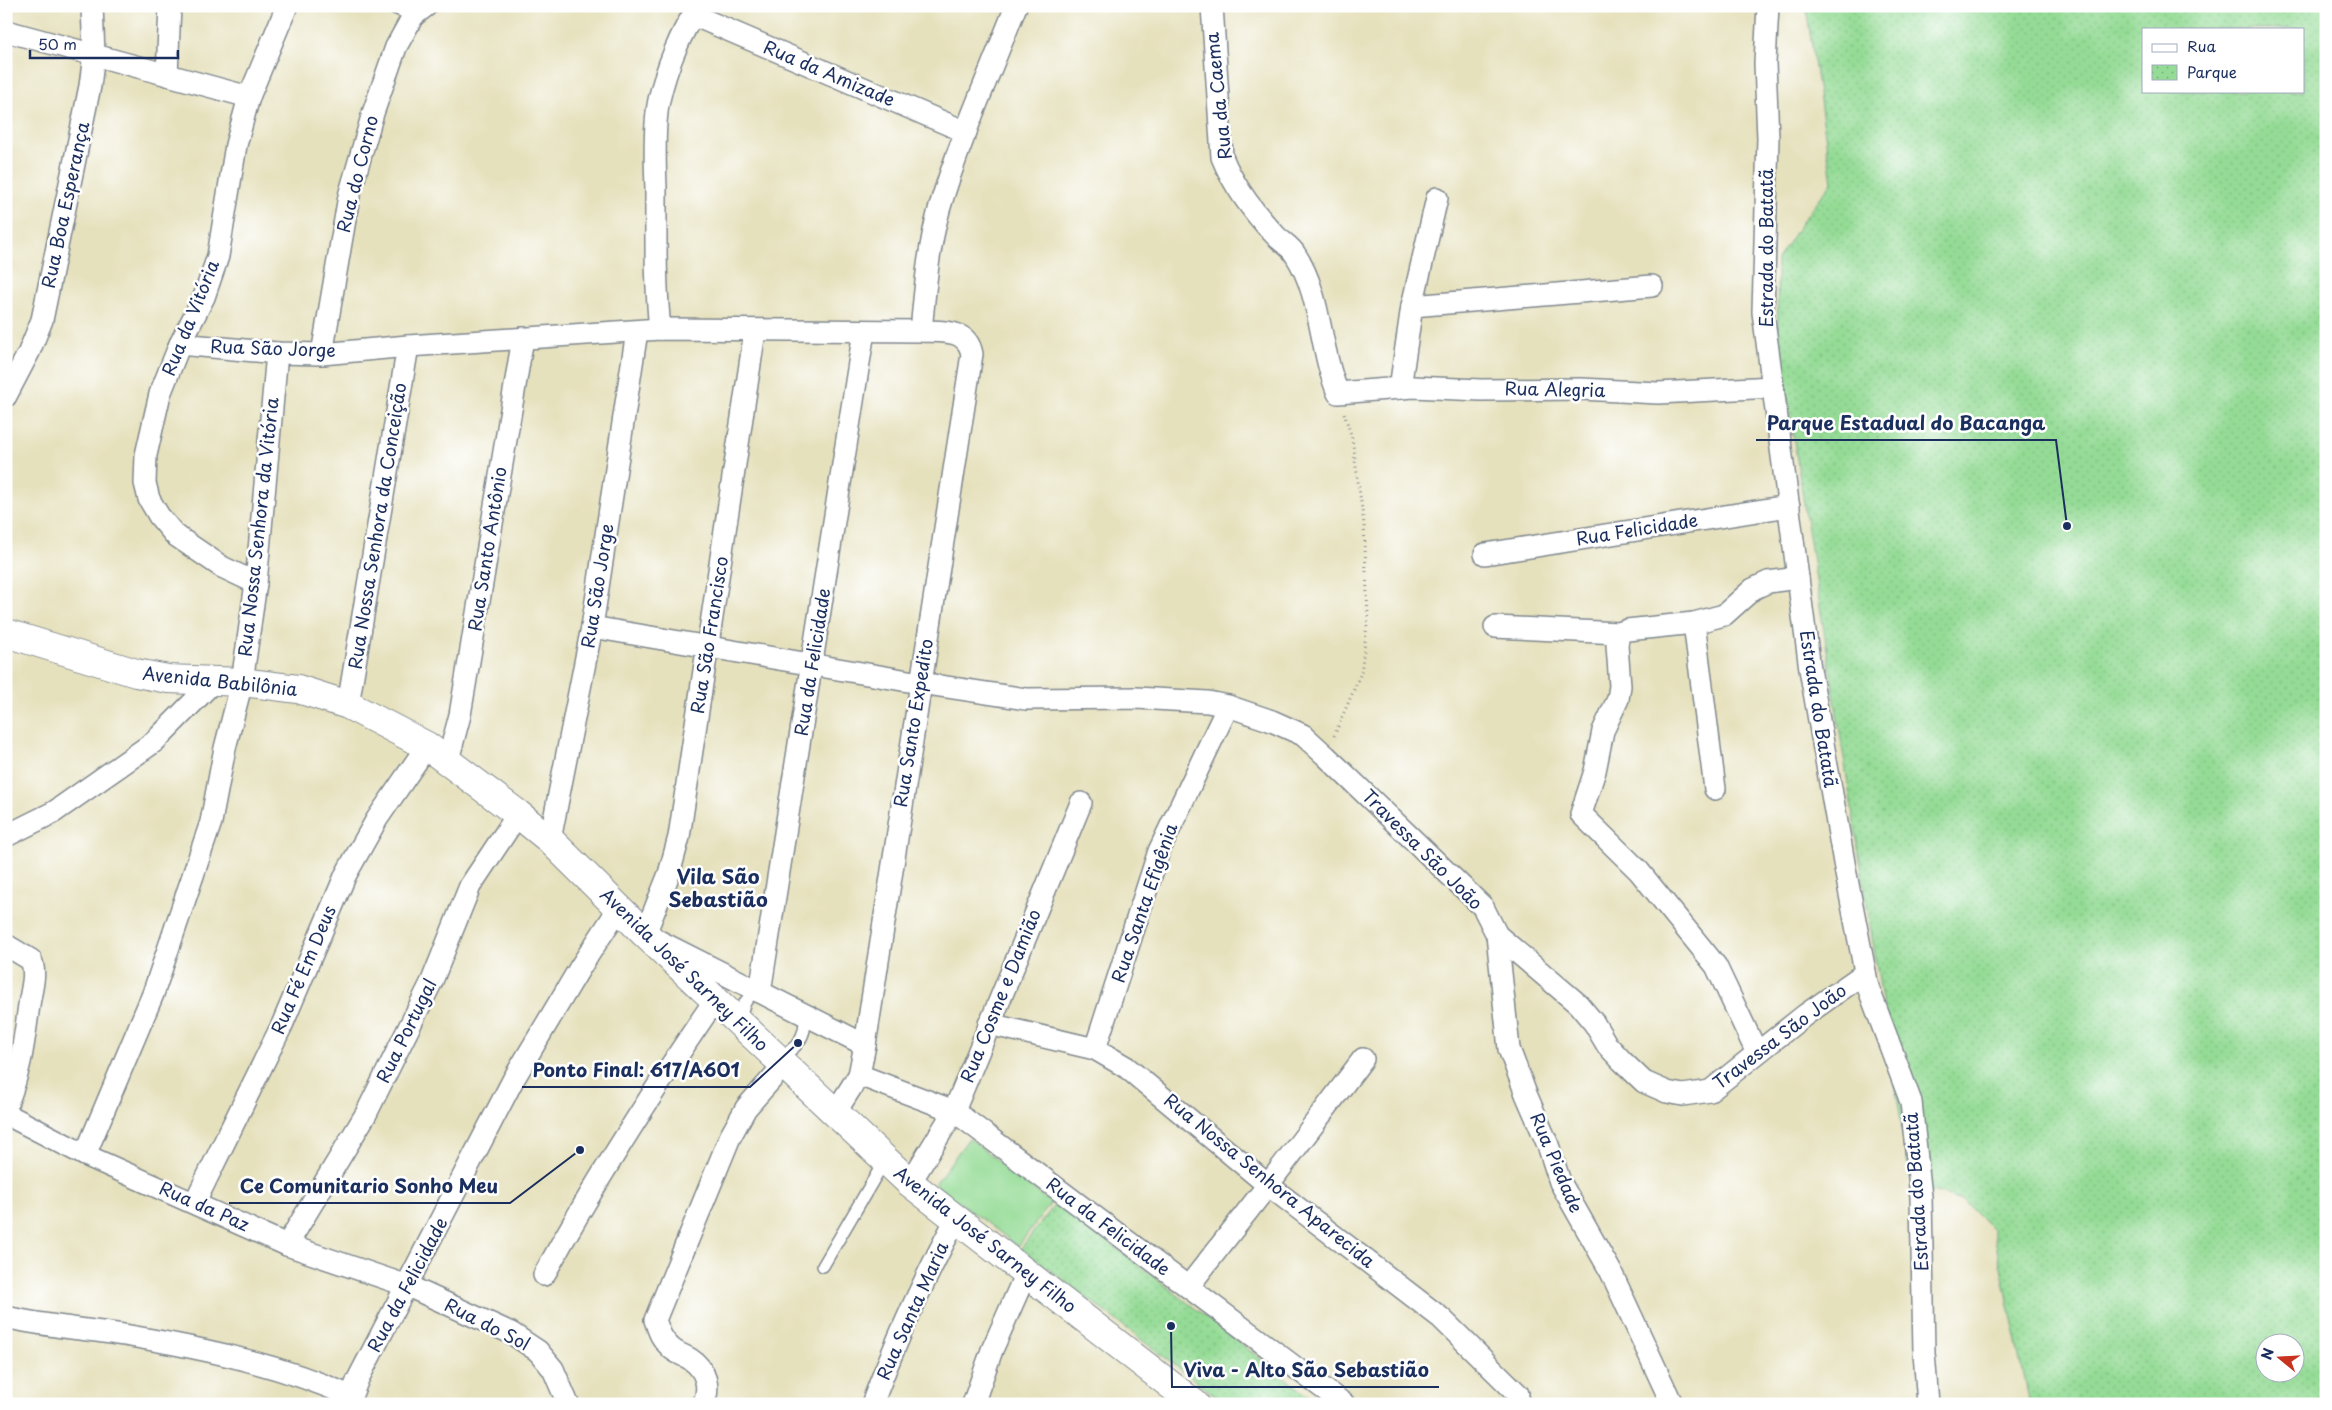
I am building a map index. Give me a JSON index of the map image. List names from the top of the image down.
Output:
{
  "streets": {
    "main road": ["Avenida Babilônia", "Avenida José Sarney Filho"],
    "street": [
      "Rua da Amizade",
      "Rua da Caema",
      "Rua do Corno",
      "Rua Boa Esperança",
      "Estrada do Batatã",
      "Rua da Vitória",
      "Rua São Jorge",
      "Rua Alegria",
      "Rua Nossa Senhora da Conceição",
      "Rua Nossa Senhora da Vitória",
      "Rua Felicidade",
      "Rua Santo Antônio",
      "Rua São Francisco",
      "Rua da Felicidade",
      "Rua Santo Expedito",
      "Travessa São João",
      "Rua Santa Efigênia",
      "Rua Fé Em Deus",
      "Rua Cosme e Damião",
      "Rua Portugal",
      "Rua Piedade",
      "Rua Nossa Senhora Aparecida",
      "Rua da Paz",
      "Rua Santa Maria",
      "Rua do Sol"
    ]
  },
  "crossings": [
    ["Rua da Caema", "Rua Alegria"],
    ["Rua do Corno", "Rua São Jorge"],
    ["Estrada do Batatã", "Rua Alegria"],
    ["Estrada do Batatã", "Rua Felicidade"],
    ["Estrada do Batatã", "Travessa São João"],
    ["Rua da Vitória", "Rua São Jorge"],
    ["Rua da Vitória", "Rua Nossa Senhora da Vitória"],
    ["Rua São Jorge", "Rua Nossa Senhora da Conceição"],
    ["Rua São Jorge", "Rua Nossa Senhora da Vitória"],
    ["Rua São Jorge", "Rua Santo Antônio"],
    ["Rua São Jorge", "Rua São Francisco"],
    ["Rua São Jorge", "Rua da Felicidade"],
    ["Rua São Jorge", "Rua Santo Expedito"],
    ["Rua São Jorge", "Avenida José Sarney Filho"],
    ["Rua Nossa Senhora da Conceição", "Avenida Babilônia"],
    ["Rua Nossa Senhora da Vitória", "Avenida Babilônia"],
    ["Rua Nossa Senhora da Vitória", "Rua da Paz"],
    ["Rua Santo Antônio", "Avenida Babilônia"],
    ["Rua Santo Antônio", "Rua Fé Em Deus"],
    ["Rua Santo Antônio", "Avenida José Sarney Filho"],
    ["Rua São Francisco", "Avenida José Sarney Filho"],
    ["Rua da Felicidade", "Rua Santo Expedito"],
    ["Rua da Felicidade", "Avenida José Sarney Filho"],
    ["Rua da Felicidade", "Rua Cosme e Damião"],
    ["Rua da Felicidade", "Rua da Paz"],
    ["Rua da Felicidade", "Rua do Sol"],
    ["Avenida Babilônia", "Rua Fé Em Deus"],
    ["Avenida Babilônia", "Avenida José Sarney Filho"],
    ["Rua Santo Expedito", "Travessa São João"],
    ["Rua Santo Expedito", "Avenida José Sarney Filho"],
    ["Travessa São João", "Rua Santa Efigênia"],
    ["Travessa São João", "Rua Piedade"],
    ["Rua Santa Efigênia", "Rua Nossa Senhora Aparecida"],
    ["Rua Fé Em Deus", "Avenida José Sarney Filho"],
    ["Rua Fé Em Deus", "Rua da Paz"],
    ["Avenida José Sarney Filho", "Rua Cosme e Damião"],
    ["Avenida José Sarney Filho", "Rua Portugal"],
    ["Avenida José Sarney Filho", "Rua Santa Maria"],
    ["Rua Cosme e Damião", "Rua Nossa Senhora Aparecida"],
    ["Rua Portugal", "Rua da Paz"],
    ["Rua da Paz", "Rua do Sol"]
  ],
  "districts": ["Vila São Sebastião"],
  "places": [
    "Parque Estadual do Bacanga",
    "Ponto Final: 617/A601",
    "Ce Comunitario Sonho Meu",
    "Viva - Alto São Sebastião"
  ],
  "legend": ["Rua", "Parque"],
  "scale_bar": "50 m",
  "north": "left"
}
